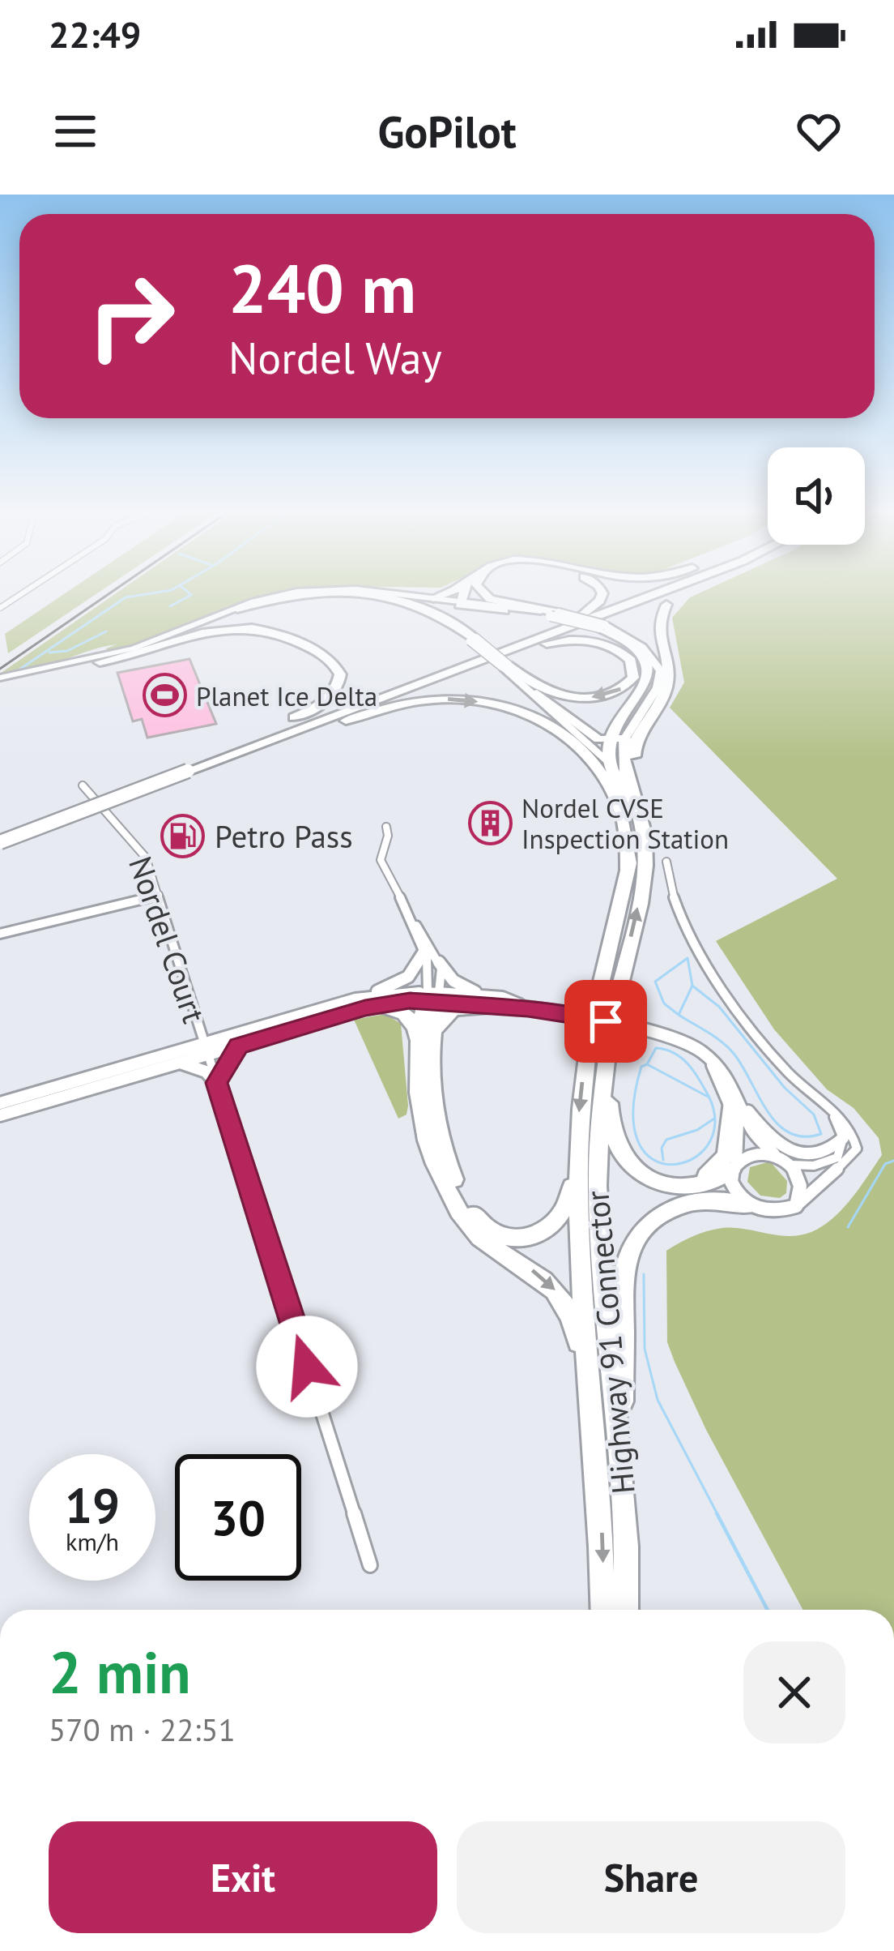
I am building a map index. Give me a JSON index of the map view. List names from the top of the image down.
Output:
{
  "streets": {
    "highway": ["Highway 91 Connector"],
    "street": ["Nordel Court"]
  },
  "places": {
    "sports": ["Planet Ice Delta"],
    "building": ["Nordel CVSE Inspection Station"],
    "fuel station": ["Petro Pass"]
  },
  "page": {
    "status": "22:49",
    "header": "GoPilot",
    "turn": ["240 m", "Nordel Way"],
    "speed": "19 km/h",
    "limit": "30",
    "heading": ["2 min", "570 m · 22:51"],
    "buttons": ["Exit", "Share"]
  }
}
